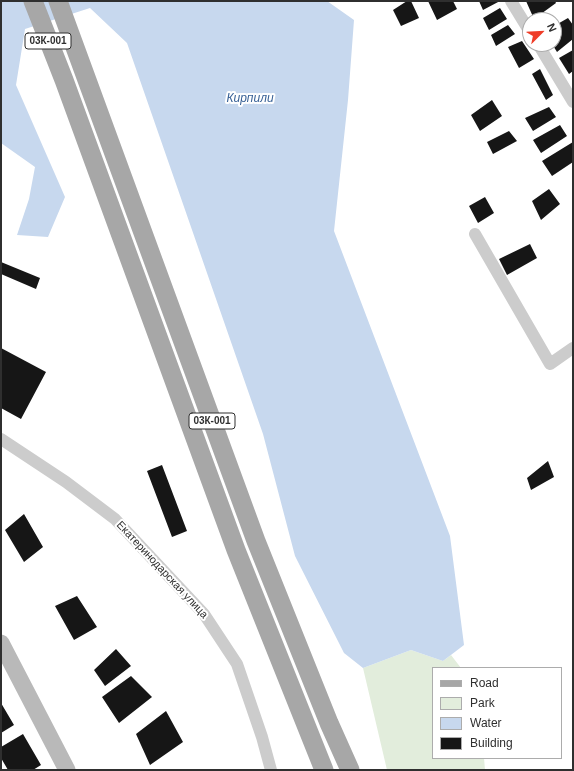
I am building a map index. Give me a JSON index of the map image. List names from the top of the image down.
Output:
{
  "streets": {
    "main road": ["03К-001"],
    "street": ["Екатеринодарская улица"]
  },
  "water": ["Кирпили"],
  "legend": [
    "Road",
    "Park",
    "Water",
    "Building"
  ],
  "north": "top right"
}
